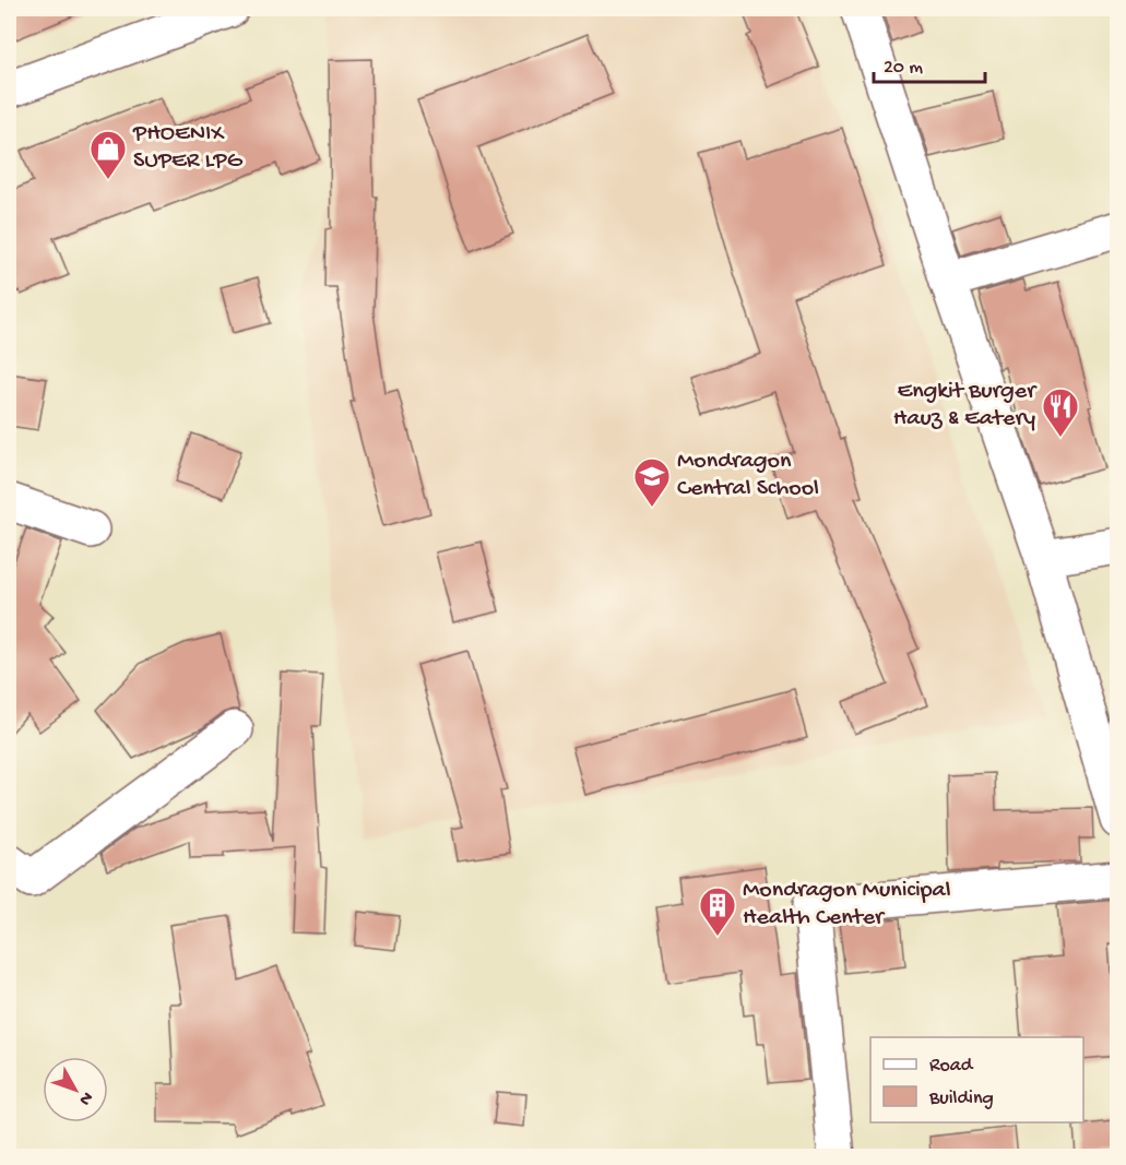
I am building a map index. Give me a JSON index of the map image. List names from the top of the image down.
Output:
{
  "places": {
    "shop": ["PHOENIX SUPER LPG"],
    "restaurant": ["Engkit Burger Hauz & Eatery"],
    "school or university": ["Mondragon Central School"],
    "building": ["Mondragon Municipal Health Center"]
  },
  "legend": ["Road", "Building"],
  "scale_bar": "20 m",
  "north": "bottom right"
}
